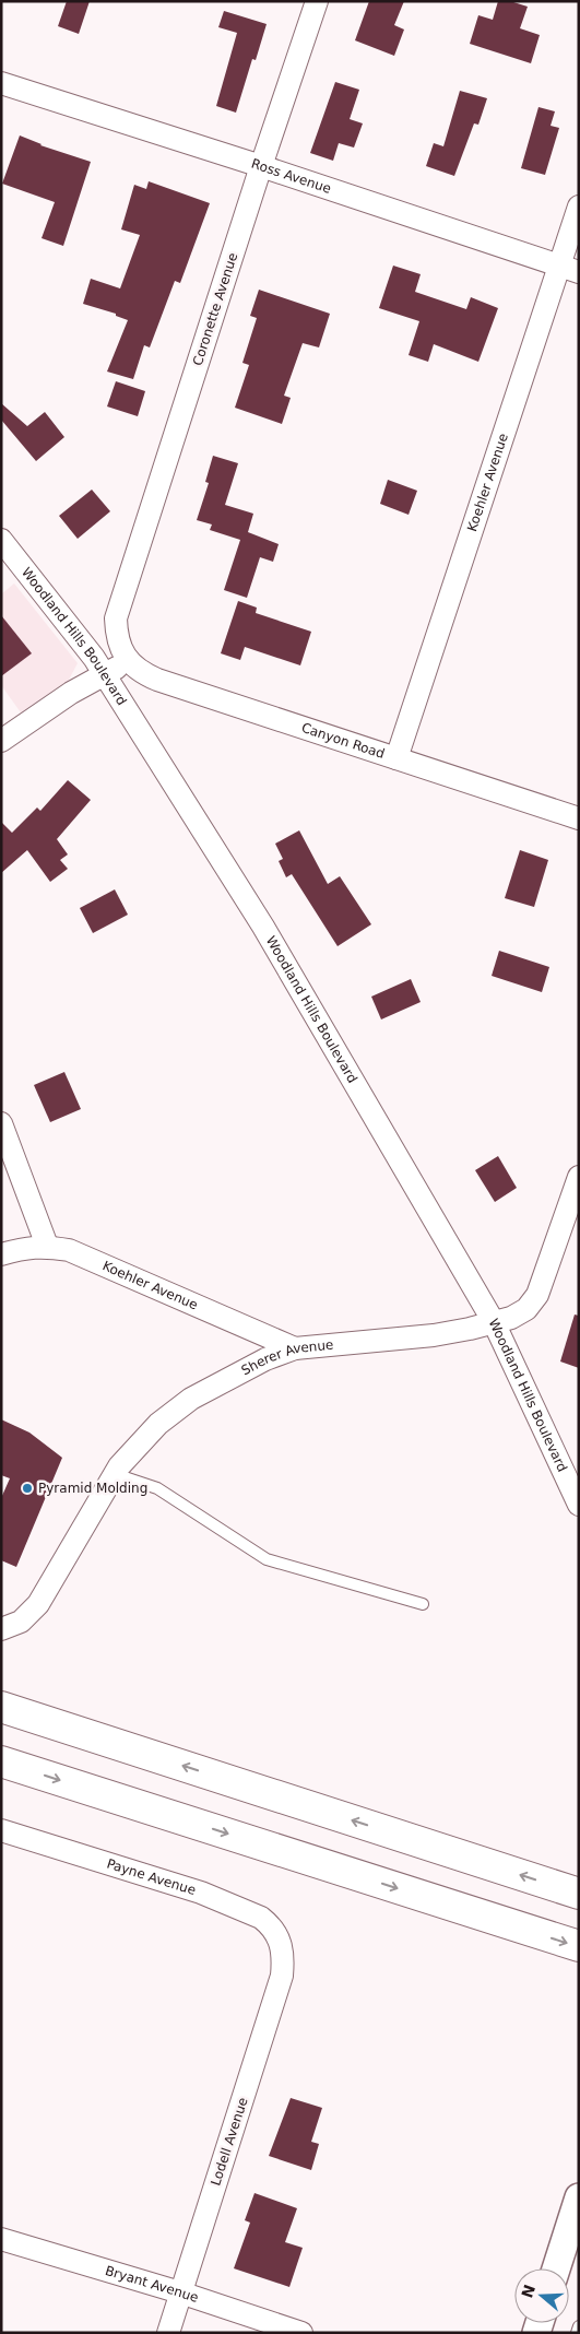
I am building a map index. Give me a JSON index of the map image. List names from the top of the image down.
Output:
{
  "streets": {
    "street": [
      "Ross Avenue",
      "Coronette Avenue",
      "Koehler Avenue",
      "Woodland Hills Boulevard",
      "Canyon Road",
      "Sherer Avenue",
      "Payne Avenue",
      "Lodell Avenue",
      "Bryant Avenue"
    ]
  },
  "crossings": [
    ["Ross Avenue", "Coronette Avenue"],
    ["Ross Avenue", "Koehler Avenue"],
    ["Coronette Avenue", "Woodland Hills Boulevard"],
    ["Coronette Avenue", "Canyon Road"],
    ["Koehler Avenue", "Canyon Road"],
    ["Koehler Avenue", "Sherer Avenue"],
    ["Woodland Hills Boulevard", "Sherer Avenue"],
    ["Payne Avenue", "Lodell Avenue"],
    ["Lodell Avenue", "Bryant Avenue"]
  ],
  "places": ["Pyramid Molding"],
  "north": "left"
}
